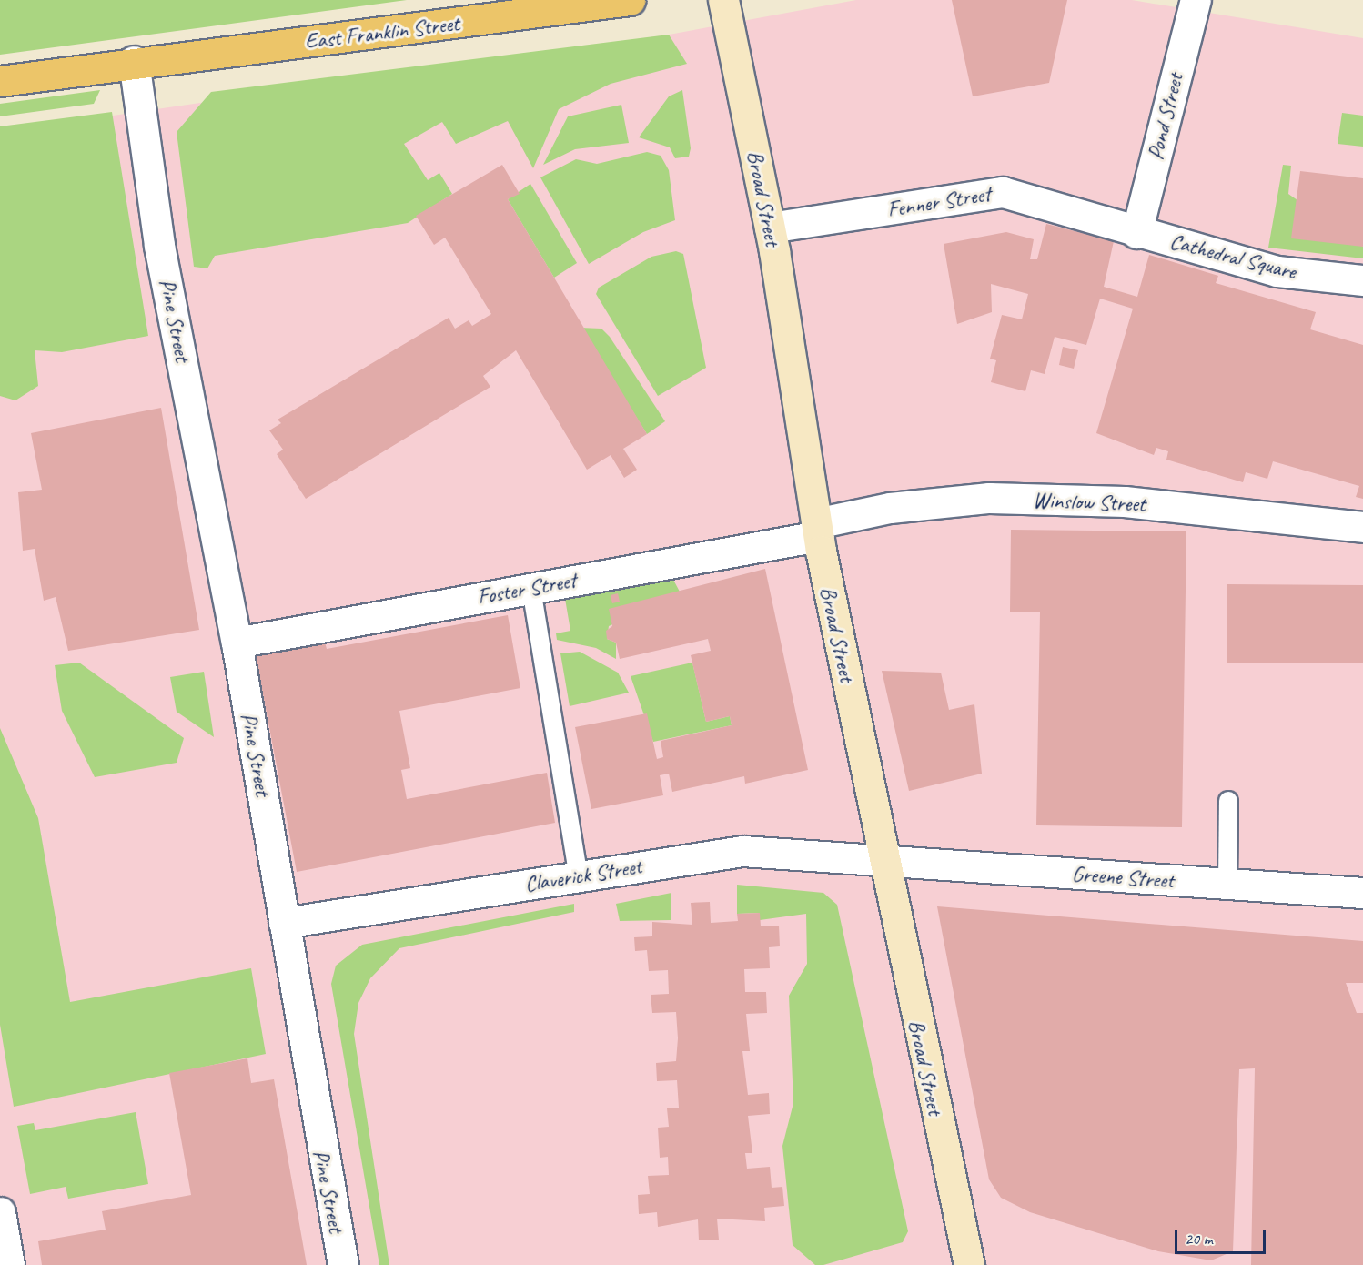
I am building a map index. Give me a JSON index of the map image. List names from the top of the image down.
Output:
{
  "streets": {
    "main road": ["East Franklin Street", "Broad Street"],
    "street": [
      "Pond Street",
      "Fenner Street",
      "Cathedral Square",
      "Pine Street",
      "Winslow Street",
      "Foster Street",
      "Claverick Street",
      "Greene Street"
    ]
  },
  "crossings": [
    ["East Franklin Street", "Pine Street"],
    ["Pond Street", "Fenner Street"],
    ["Pond Street", "Cathedral Square"],
    ["Broad Street", "Fenner Street"],
    ["Broad Street", "Winslow Street"],
    ["Broad Street", "Foster Street"],
    ["Broad Street", "Claverick Street"],
    ["Broad Street", "Greene Street"],
    ["Fenner Street", "Cathedral Square"],
    ["Pine Street", "Foster Street"],
    ["Pine Street", "Claverick Street"],
    ["Winslow Street", "Foster Street"],
    ["Claverick Street", "Greene Street"]
  ],
  "scale_bar": "20 m"
}
